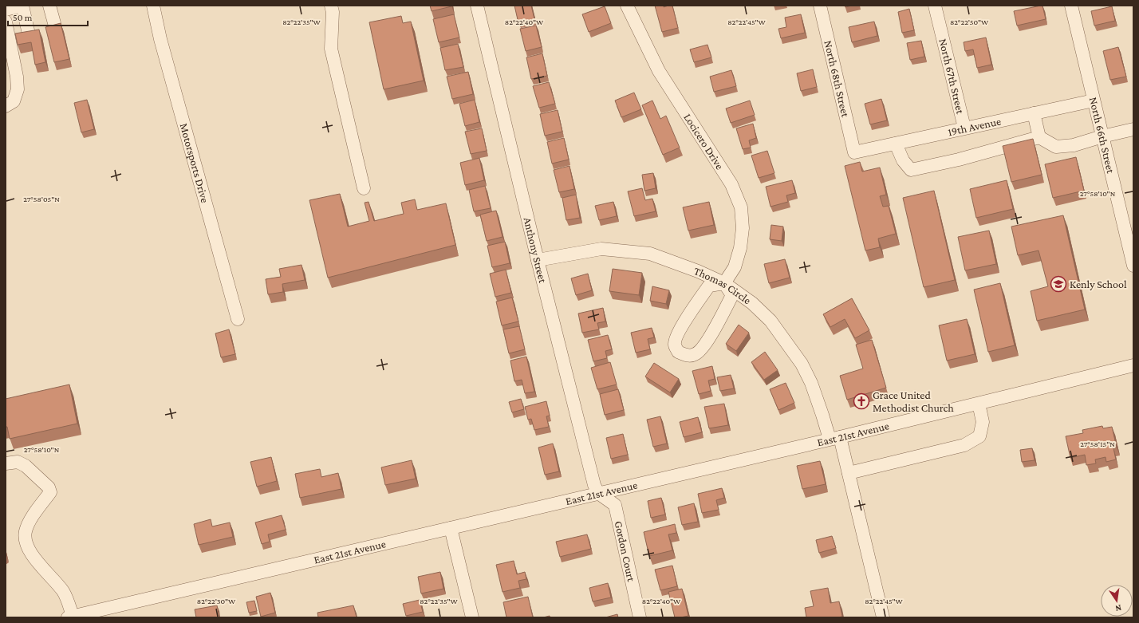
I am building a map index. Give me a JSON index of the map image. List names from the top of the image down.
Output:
{
  "streets": {
    "street": [
      "North 67th Street",
      "North 68th Street",
      "19th Avenue",
      "North 66th Street",
      "Locicero Drive",
      "Motorsports Drive",
      "Anthony Street",
      "Thomas Circle",
      "East 21st Avenue",
      "Gordon Court"
    ]
  },
  "crossings": [
    ["North 67th Street", "19th Avenue"],
    ["North 68th Street", "19th Avenue"],
    ["19th Avenue", "North 66th Street"],
    ["Locicero Drive", "Thomas Circle"],
    ["Anthony Street", "Thomas Circle"],
    ["Anthony Street", "East 21st Avenue"],
    ["Anthony Street", "Gordon Court"],
    ["Thomas Circle", "East 21st Avenue"],
    ["East 21st Avenue", "Gordon Court"]
  ],
  "places": {
    "school or university": ["Kenly School"],
    "church": ["Grace United Methodist Church"]
  },
  "scale_bar": "50 m",
  "north": "bottom",
  "coordinates": [
    "82°22'35\"W",
    "82°22'40\"W",
    "82°22'45\"W",
    "82°22'50\"W",
    "27°58'10\"N",
    "27°58'05\"N",
    "27°58'15\"N",
    "82°22'30\"W"
  ]
}
